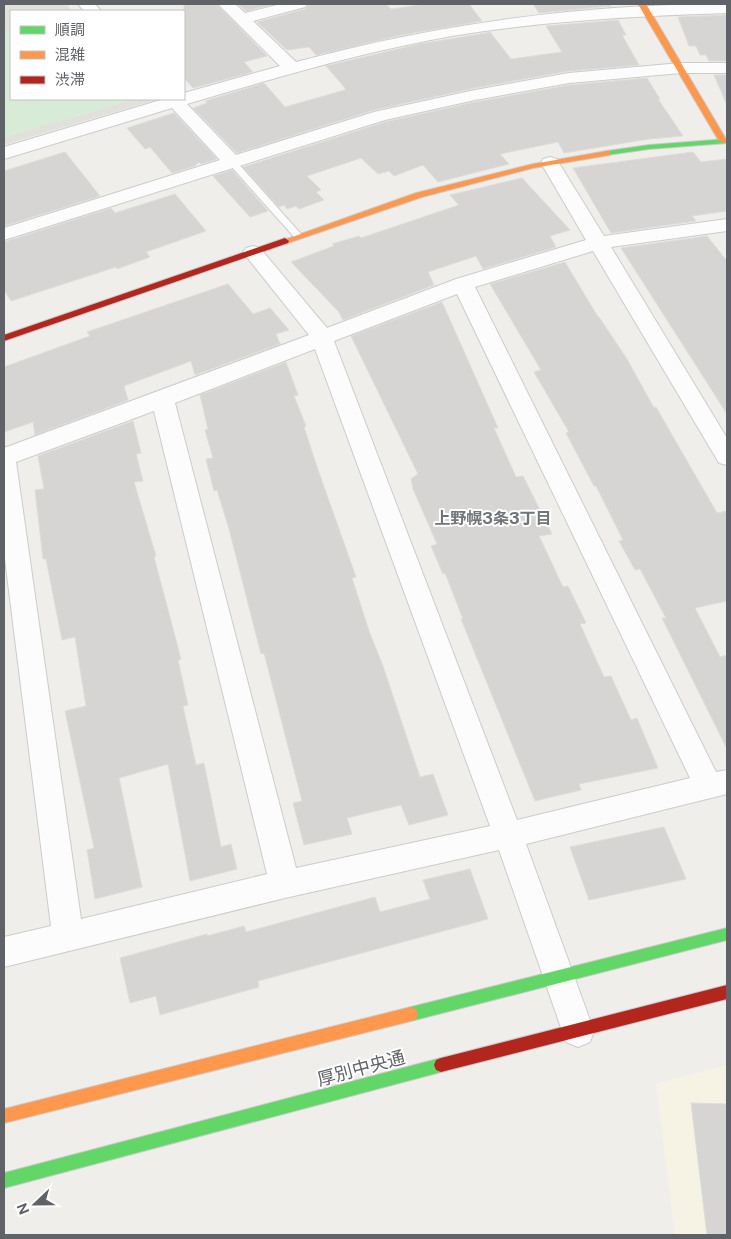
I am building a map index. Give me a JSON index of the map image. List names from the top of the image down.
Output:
{
  "streets": {
    "street": ["厚別中央通"]
  },
  "districts": ["上野幌3条3丁目"],
  "legend": ["順調", "混雑", "渋滞"],
  "north": "left"
}
